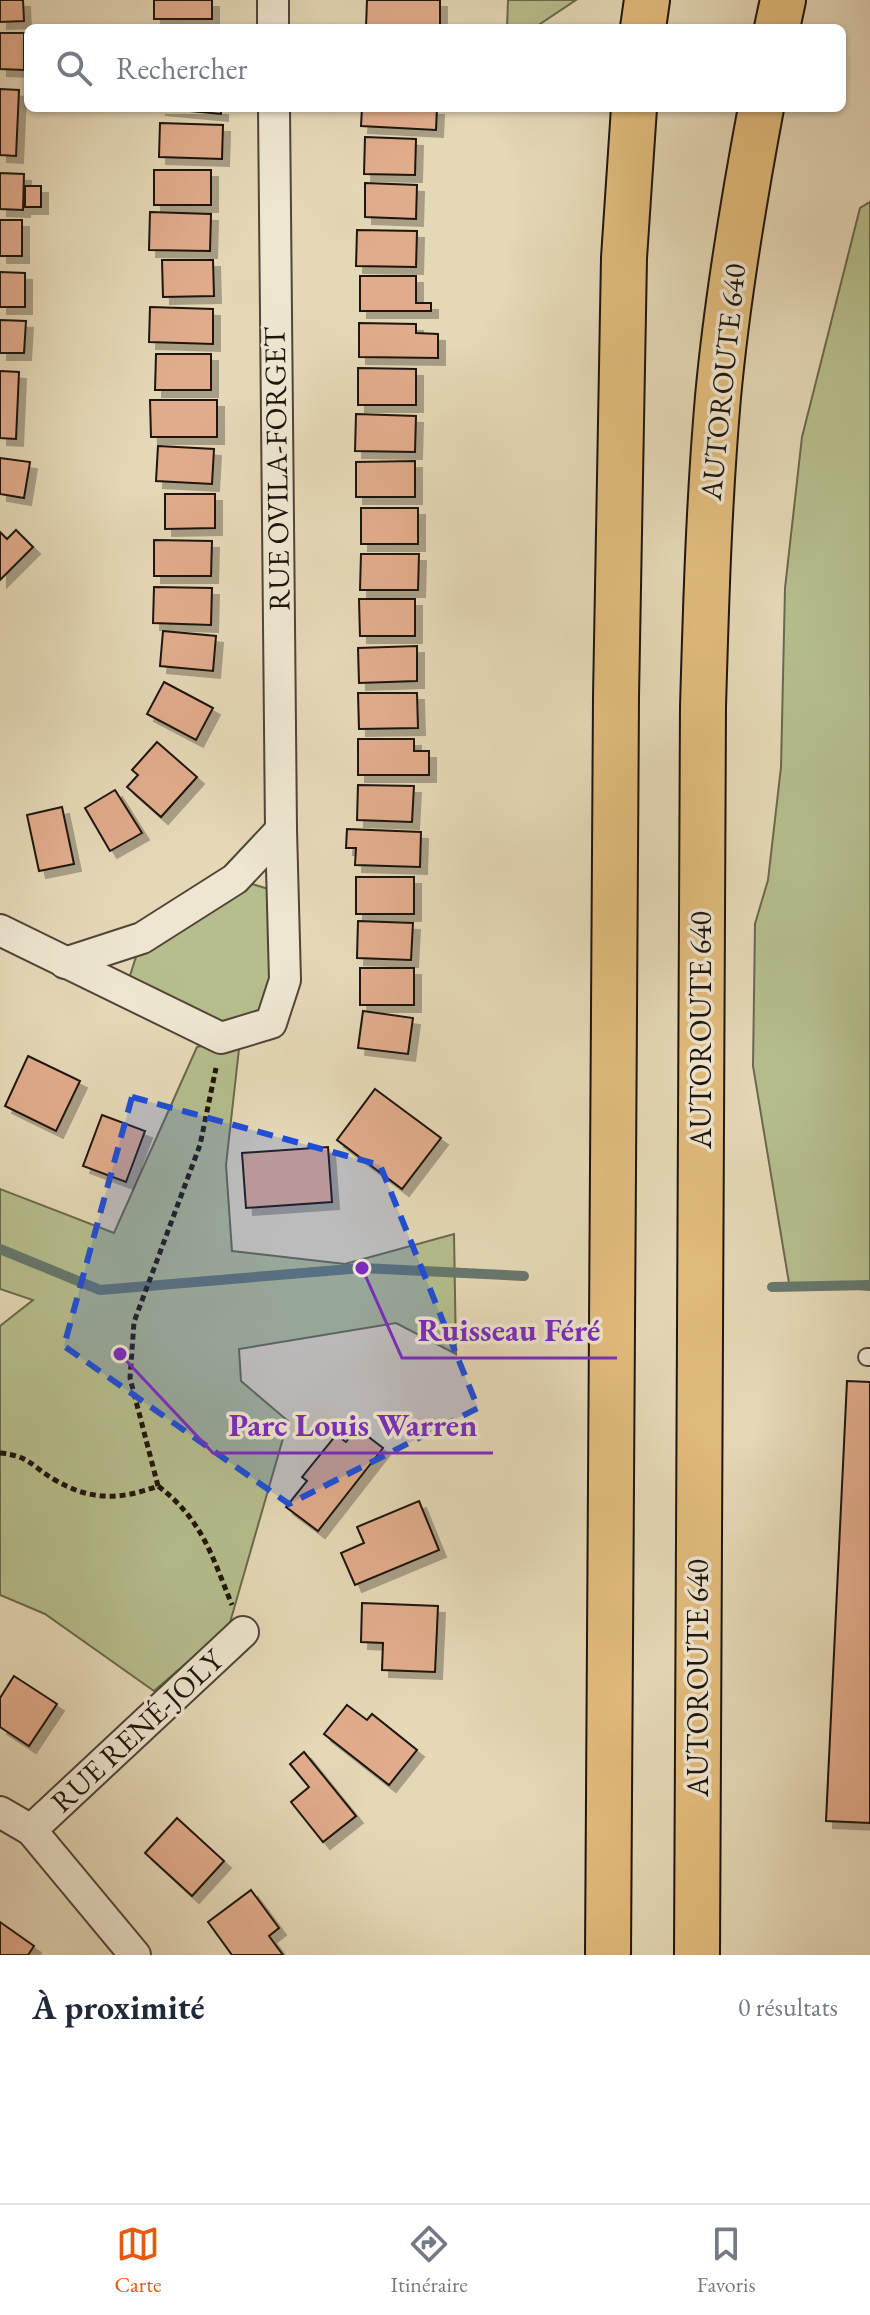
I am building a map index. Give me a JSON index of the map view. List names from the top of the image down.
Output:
{
  "streets": {
    "highway": ["AUTOROUTE 640"],
    "street": ["RUE OVILA-FORGET", "RUE RENÉ-JOLY"]
  },
  "places": ["Ruisseau Féré", "Parc Louis Warren"],
  "page": {
    "search": "Rechercher",
    "heading": ["À proximité", "0 résultats"],
    "nav": ["Carte", "Itinéraire", "Favoris"]
  }
}
